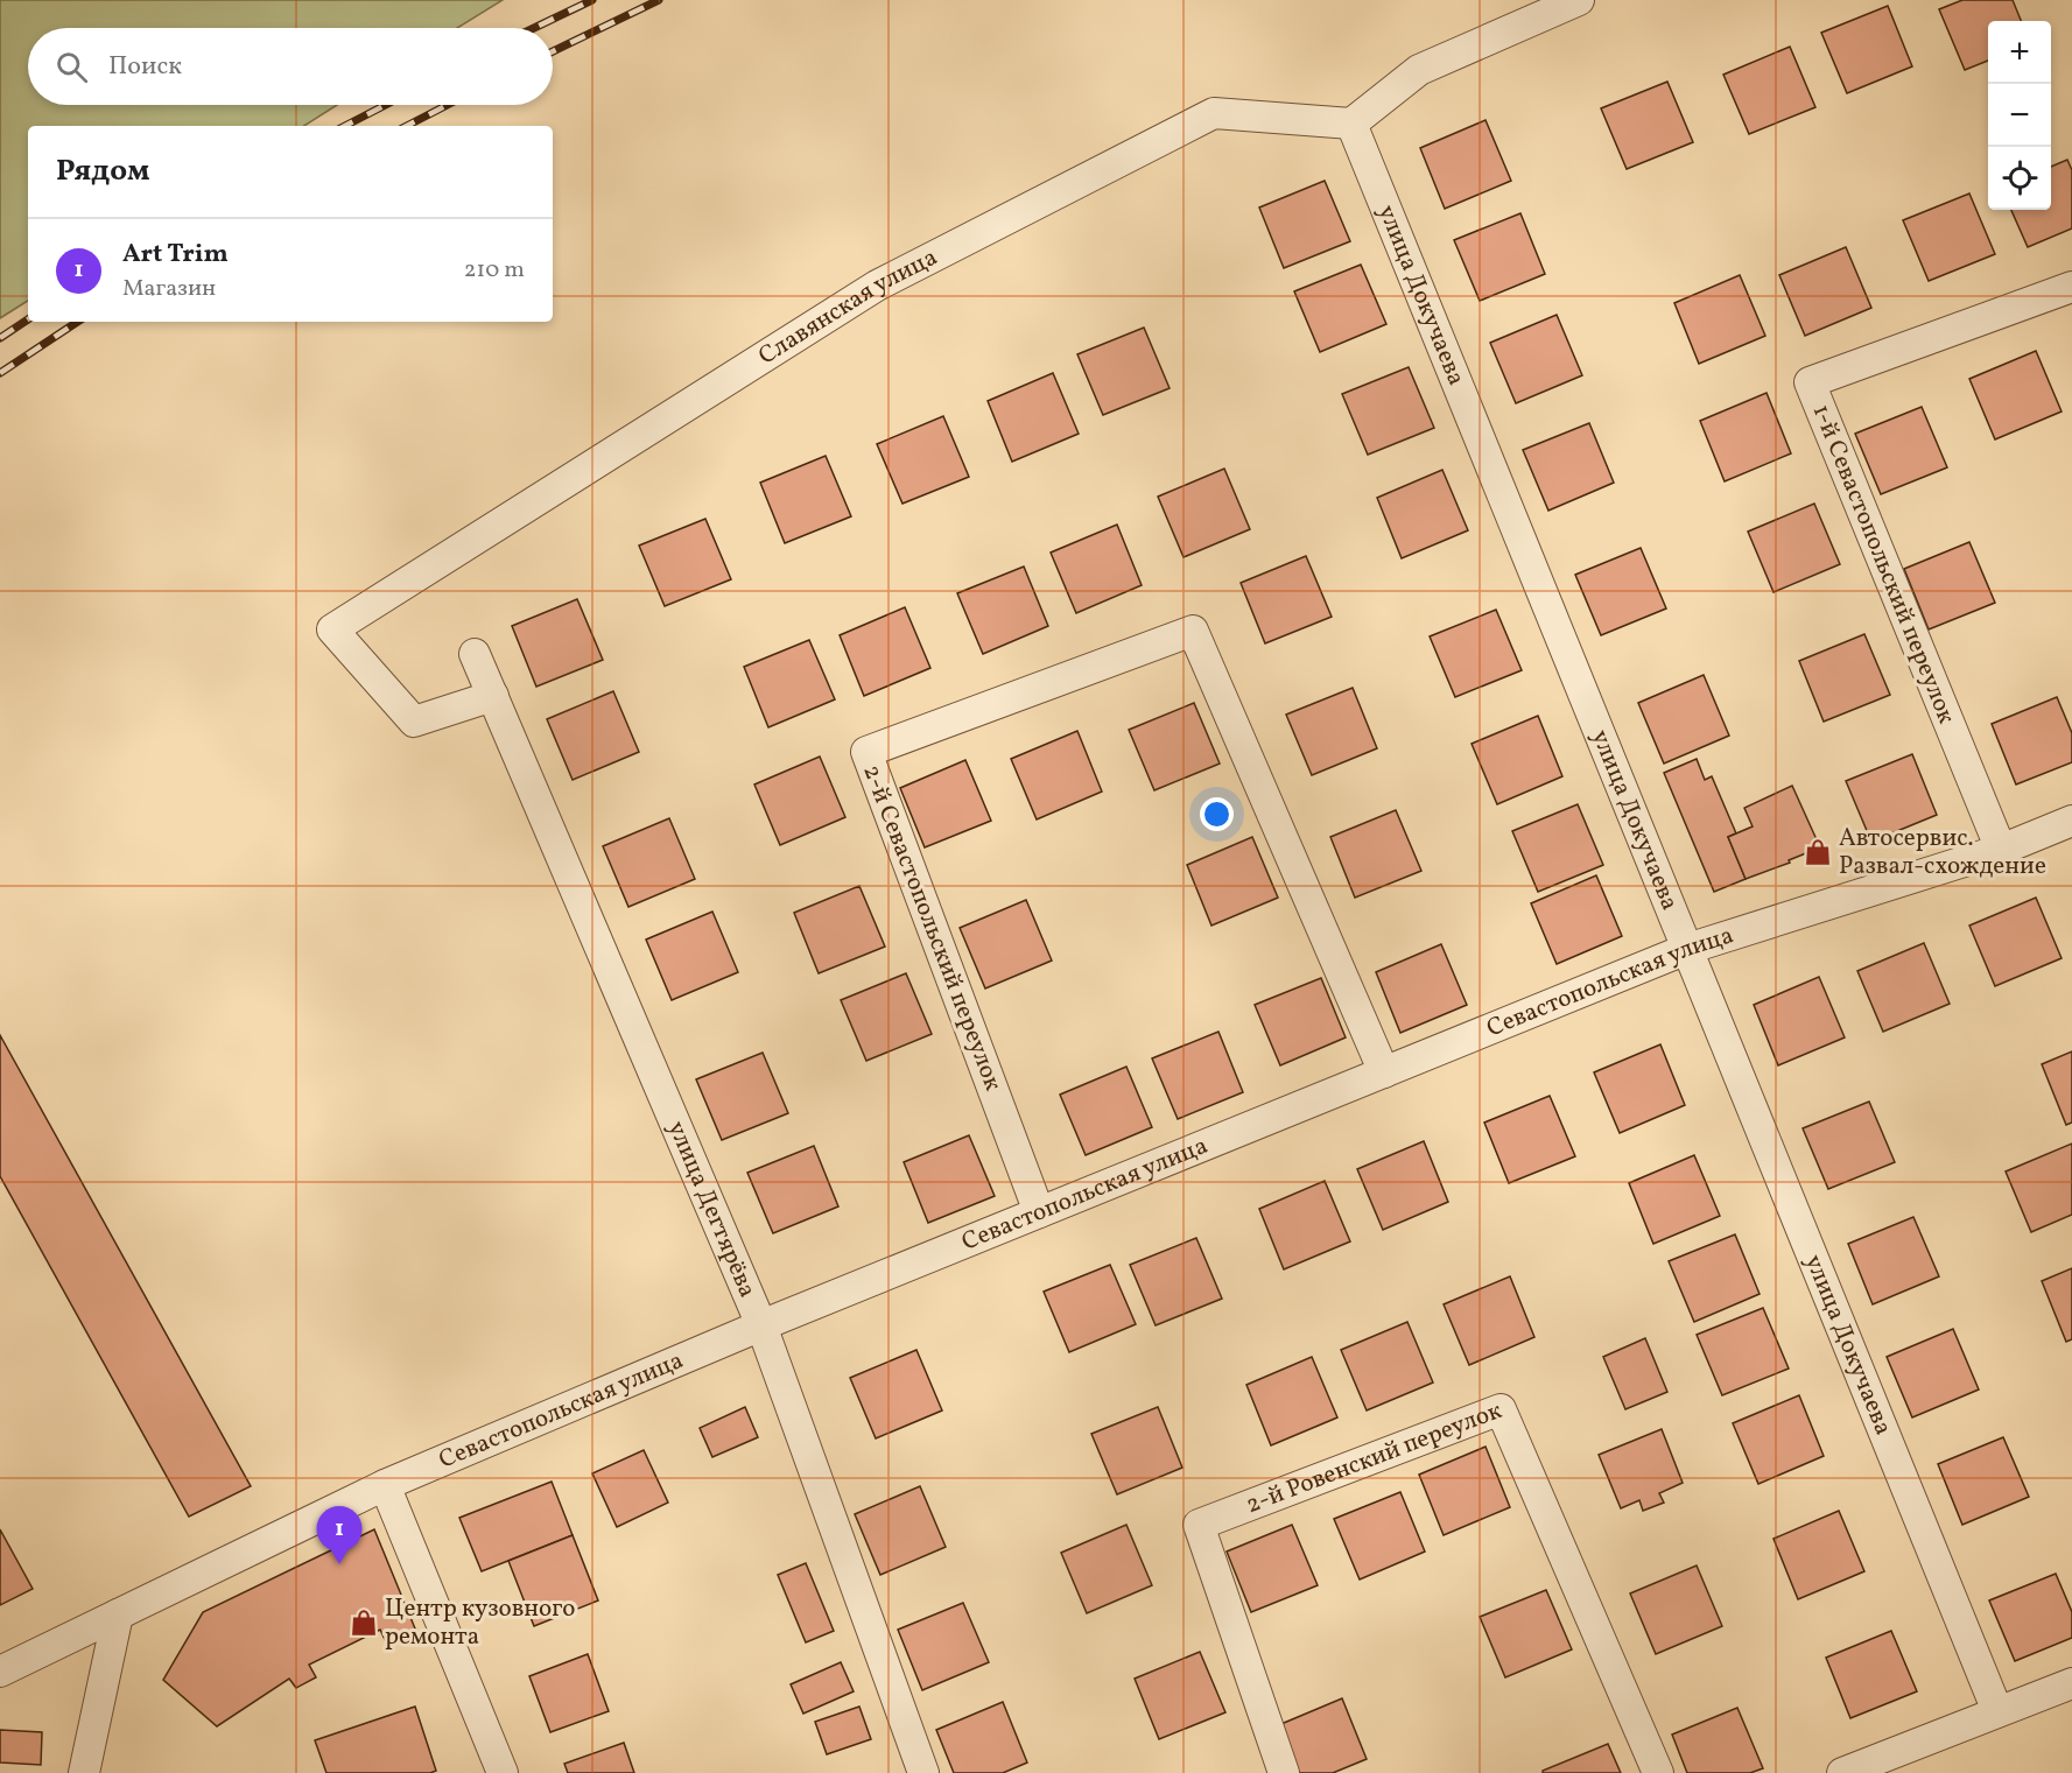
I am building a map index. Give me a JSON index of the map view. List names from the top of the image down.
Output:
{
  "streets": {
    "street": [
      "улица Докучаева",
      "Славянская улица",
      "1-й Севастопольский переулок",
      "2-й Севастопольский переулок",
      "Севастопольская улица",
      "улица Дегтярёва",
      "2-й Ровенский переулок"
    ]
  },
  "crossings": [
    ["улица Докучаева", "Славянская улица"],
    ["улица Докучаева", "Севастопольская улица"],
    ["Славянская улица", "улица Дегтярёва"],
    ["1-й Севастопольский переулок", "Севастопольская улица"],
    ["2-й Севастопольский переулок", "Севастопольская улица"],
    ["Севастопольская улица", "улица Дегтярёва"]
  ],
  "places": {
    "shop": ["Автосервис. Развал-схождение", "Центр кузовного ремонта"]
  },
  "page": {
    "map_buttons": ["+", "−"],
    "search": "Поиск",
    "heading": "Рядом",
    "list": [
      {
        "mark": "1",
        "name": "Art Trim",
        "note": "Магазин",
        "value": "210 m"
      }
    ],
    "pins": "1"
  }
}
